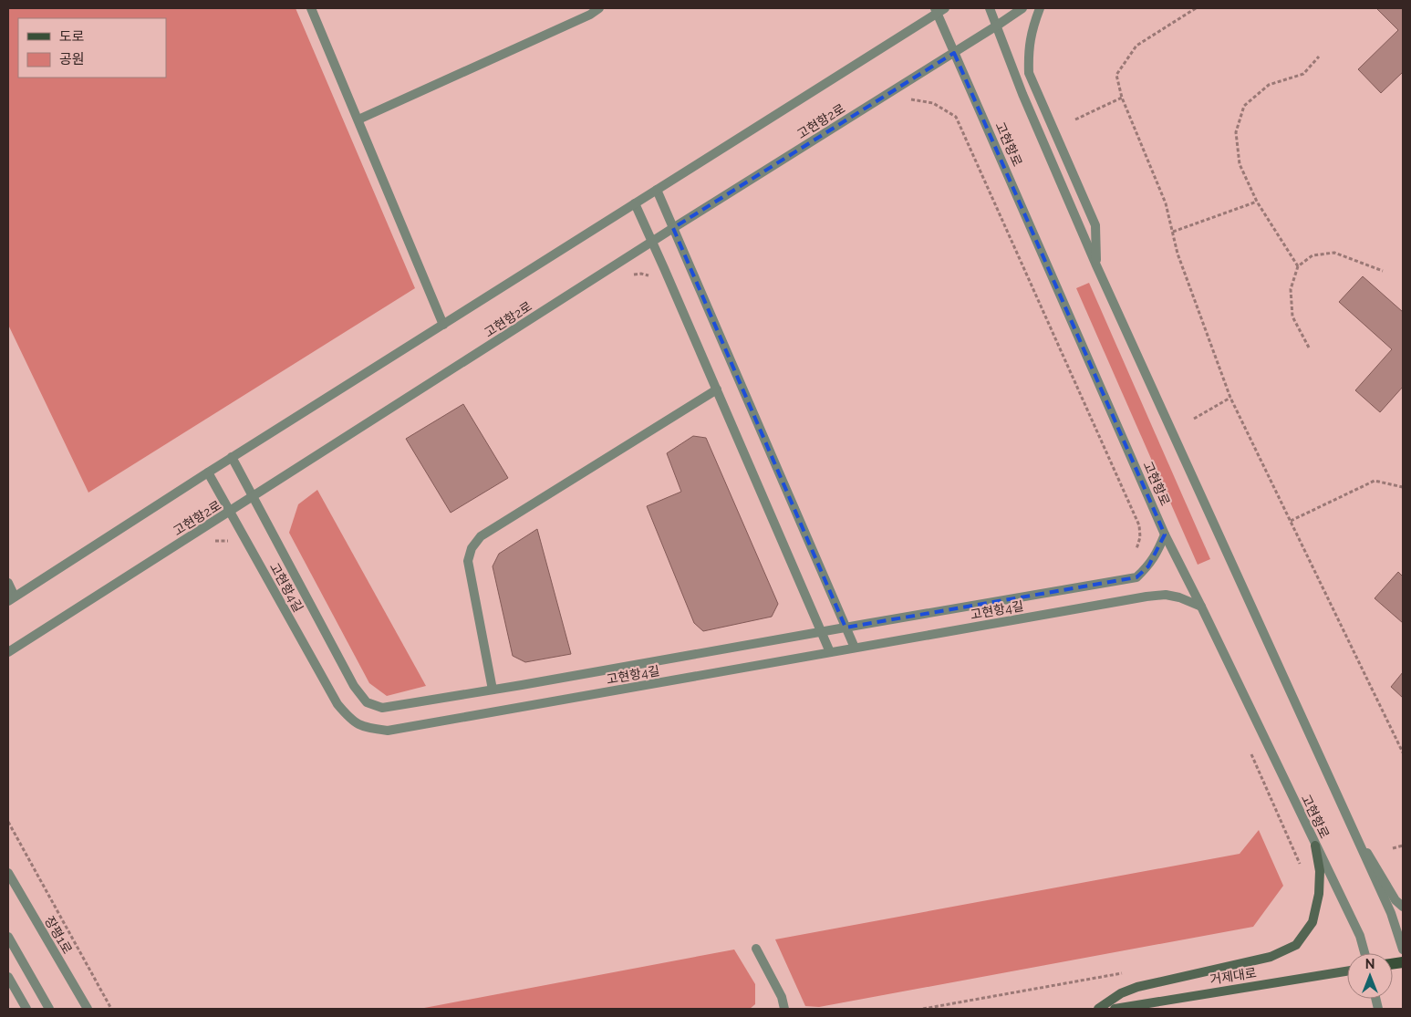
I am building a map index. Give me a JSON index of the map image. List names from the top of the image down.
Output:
{
  "streets": {
    "main road": ["거제대로"],
    "street": [
      "고현항2로",
      "고현항로",
      "고현항4길",
      "장평1로"
    ]
  },
  "crossings": [
    ["고현항2로", "고현항로"],
    ["고현항2로", "고현항4길"],
    ["고현항로", "고현항4길"]
  ],
  "legend": ["도로", "공원"],
  "north": "top"
}
